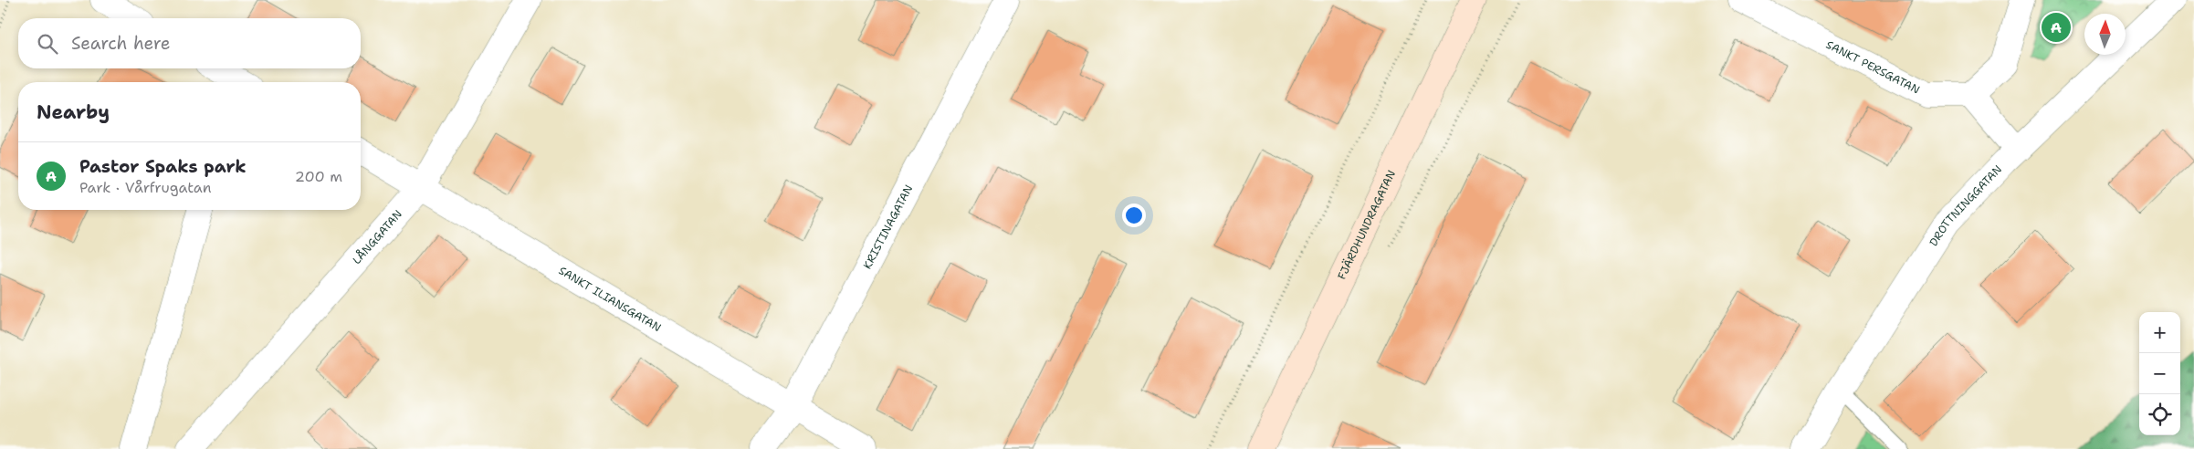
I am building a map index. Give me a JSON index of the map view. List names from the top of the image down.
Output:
{
  "streets": {
    "main road": ["FJÄRDHUNDRAGATAN"],
    "street": [
      "SANKT PERSGATAN",
      "DROTTNINGGATAN",
      "KRISTINAGATAN",
      "LÅNGGATAN",
      "SANKT ILIANSGATAN"
    ]
  },
  "crossings": [
    ["KRISTINAGATAN", "SANKT ILIANSGATAN"],
    ["LÅNGGATAN", "SANKT ILIANSGATAN"]
  ],
  "north": "top",
  "page": {
    "pins": "A",
    "search": "Search here",
    "heading": "Nearby",
    "list": [
      {
        "mark": "A",
        "name": "Pastor Spaks park",
        "note": "Park · Vårfrugatan",
        "value": "200 m"
      }
    ],
    "map_buttons": ["+", "−"]
  }
}
